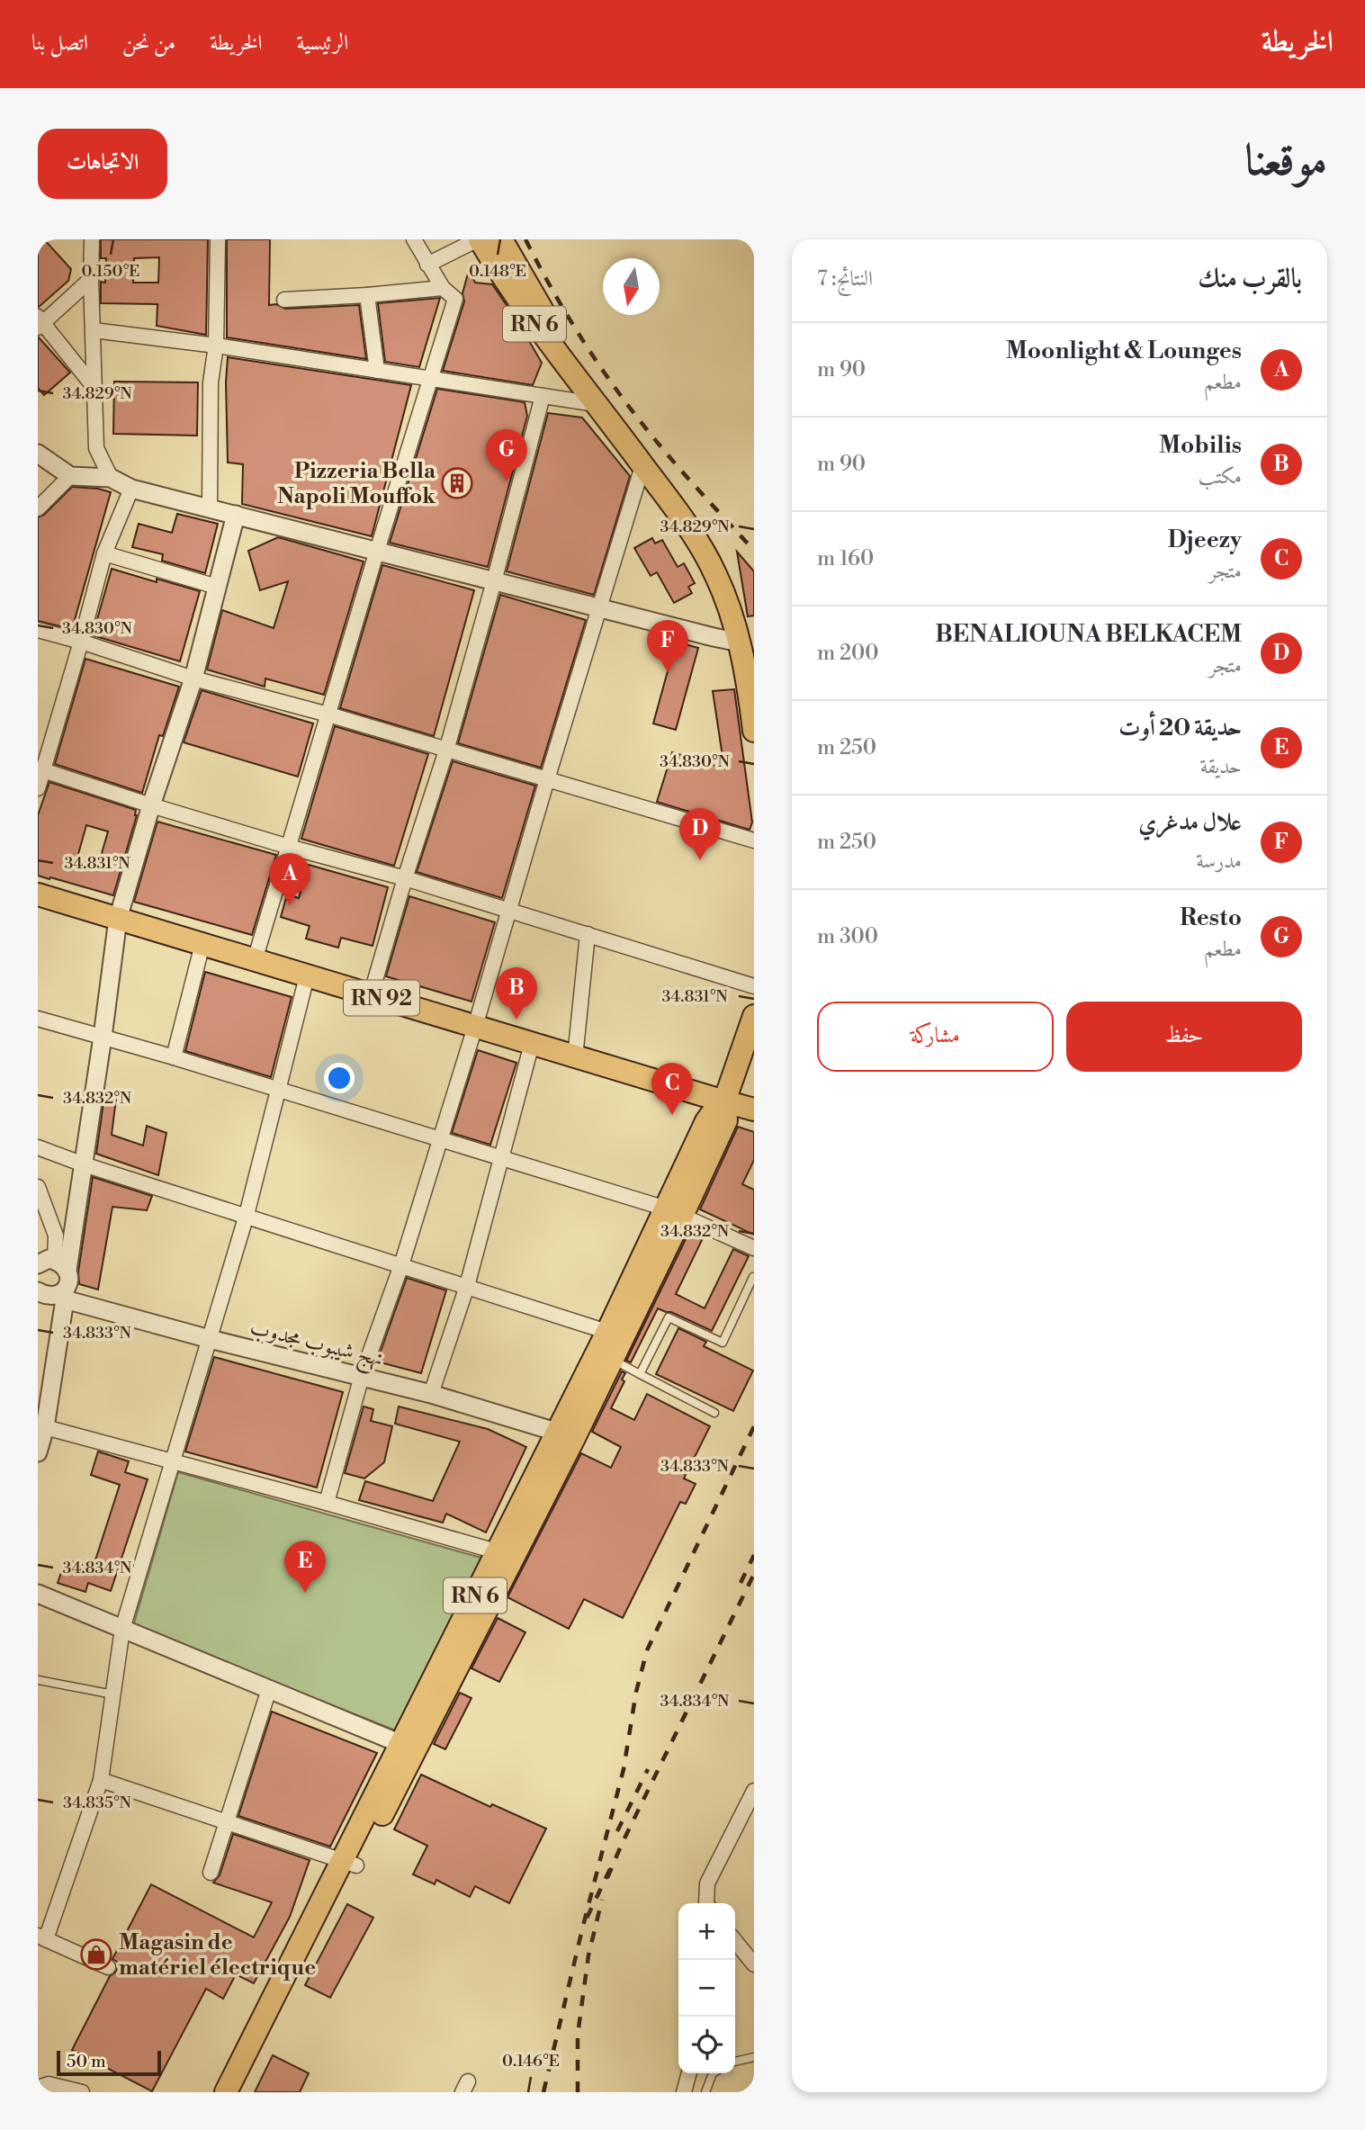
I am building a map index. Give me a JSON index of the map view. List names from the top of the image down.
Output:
{
  "streets": {
    "main road": ["RN 6", "RN 92"],
    "street": ["نهج شيبوب مجدوب"]
  },
  "crossings": [
    ["RN 6", "RN 92"],
    ["RN 6", "نهج شيبوب مجدوب"]
  ],
  "places": {
    "building": ["Pizzeria Bella Napoli Mouffok"],
    "shop": ["Magasin de matériel électrique"]
  },
  "scale_bar": "50 m",
  "north": "bottom",
  "page": {
    "header": "الخريطة",
    "nav": [
      "الرئيسية",
      "الخريطة",
      "من نحن",
      "اتصل بنا"
    ],
    "title": "موقعنا",
    "buttons": [
      "الاتجاهات",
      ["حفظ", "مشاركة"]
    ],
    "heading": ["بالقرب منك", "النتائج: 7"],
    "list": [
      {
        "mark": "A",
        "name": "Moonlight & Lounges",
        "note": "مطعم",
        "value": "90 m"
      },
      {
        "mark": "B",
        "name": "Mobilis",
        "note": "مكتب",
        "value": "90 m"
      },
      {
        "mark": "C",
        "name": "Djeezy",
        "note": "متجر",
        "value": "160 m"
      },
      {
        "mark": "D",
        "name": "BENALIOUNA BELKACEM",
        "note": "متجر",
        "value": "200 m"
      },
      {
        "mark": "E",
        "name": "حديقة 20 أوت",
        "note": "حديقة",
        "value": "250 m"
      },
      {
        "mark": "F",
        "name": "علال مدغري",
        "note": "مدرسة",
        "value": "250 m"
      },
      {
        "mark": "G",
        "name": "Resto",
        "note": "مطعم",
        "value": "300 m"
      }
    ],
    "pins": [
      "G",
      "F",
      "D",
      "A",
      "B",
      "C",
      "E"
    ],
    "map_buttons": ["+", "−"],
    "scale": "50 m"
  },
  "coordinates": [
    "0.150°E",
    "0.148°E",
    "34.829°N",
    "34.830°N",
    "34.831°N",
    "34.832°N",
    "34.833°N",
    "34.834°N",
    "34.835°N",
    "0.146°E"
  ]
}
